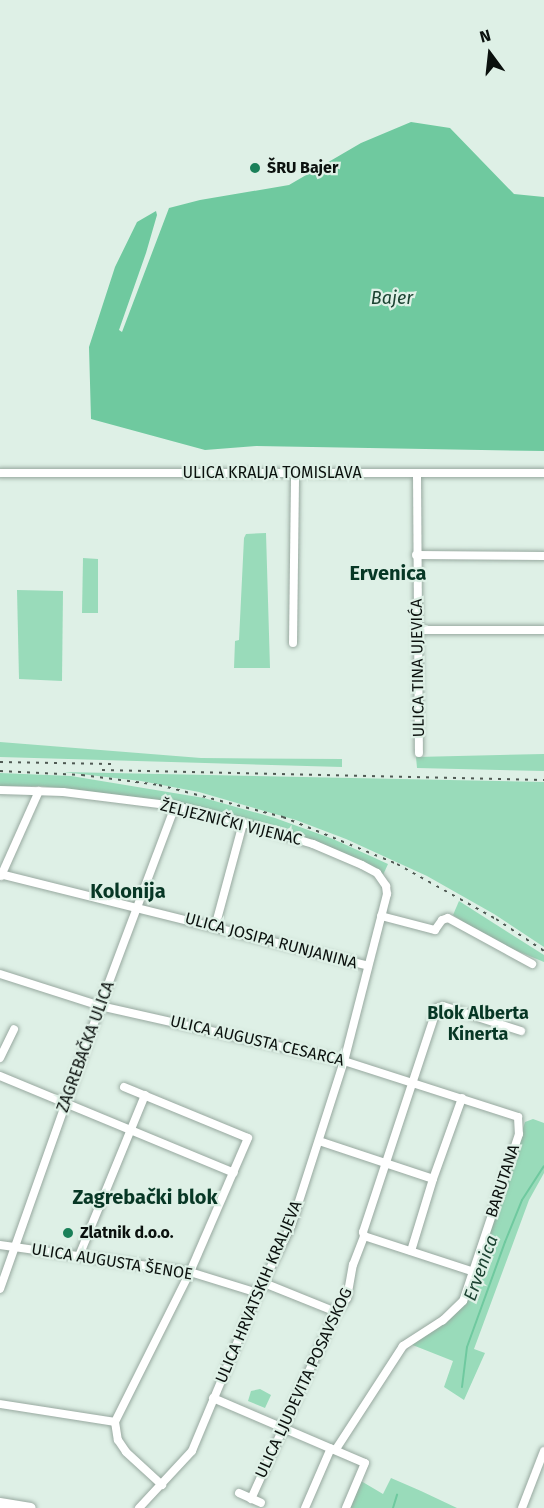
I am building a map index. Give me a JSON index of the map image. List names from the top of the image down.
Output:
{
  "streets": {
    "street": [
      "ULICA KRALJA TOMISLAVA",
      "ULICA TINA UJEVIĆA",
      "ŽELJEZNIČKI VIJENAC",
      "ULICA JOSIPA RUNJANINA",
      "ULICA AUGUSTA CESARCA",
      "ZAGREBAČKA ULICA",
      "BARUTANA",
      "ULICA AUGUSTA ŠENOE",
      "ULICA HRVATSKIH KRALJEVA",
      "ULICA LJUDEVITA POSAVSKOG"
    ]
  },
  "crossings": [
    ["ULICA KRALJA TOMISLAVA", "ULICA TINA UJEVIĆA"],
    ["ŽELJEZNIČKI VIJENAC", "ZAGREBAČKA ULICA"],
    ["ŽELJEZNIČKI VIJENAC", "ULICA HRVATSKIH KRALJEVA"],
    ["ULICA JOSIPA RUNJANINA", "ZAGREBAČKA ULICA"],
    ["ULICA JOSIPA RUNJANINA", "ULICA HRVATSKIH KRALJEVA"],
    ["ULICA AUGUSTA CESARCA", "ZAGREBAČKA ULICA"],
    ["ULICA AUGUSTA CESARCA", "BARUTANA"],
    ["ULICA AUGUSTA CESARCA", "ULICA HRVATSKIH KRALJEVA"],
    ["ULICA AUGUSTA CESARCA", "ULICA LJUDEVITA POSAVSKOG"],
    ["ZAGREBAČKA ULICA", "ULICA AUGUSTA ŠENOE"],
    ["ULICA AUGUSTA ŠENOE", "ULICA HRVATSKIH KRALJEVA"]
  ],
  "districts": [
    "Ervenica",
    "Kolonija",
    "Blok Alberta Kinerta",
    "Zagrebački blok"
  ],
  "water": ["Bajer", "Ervenica"],
  "places": ["ŠRU Bajer", "Zlatnik d.o.o."],
  "north": "top"
}
